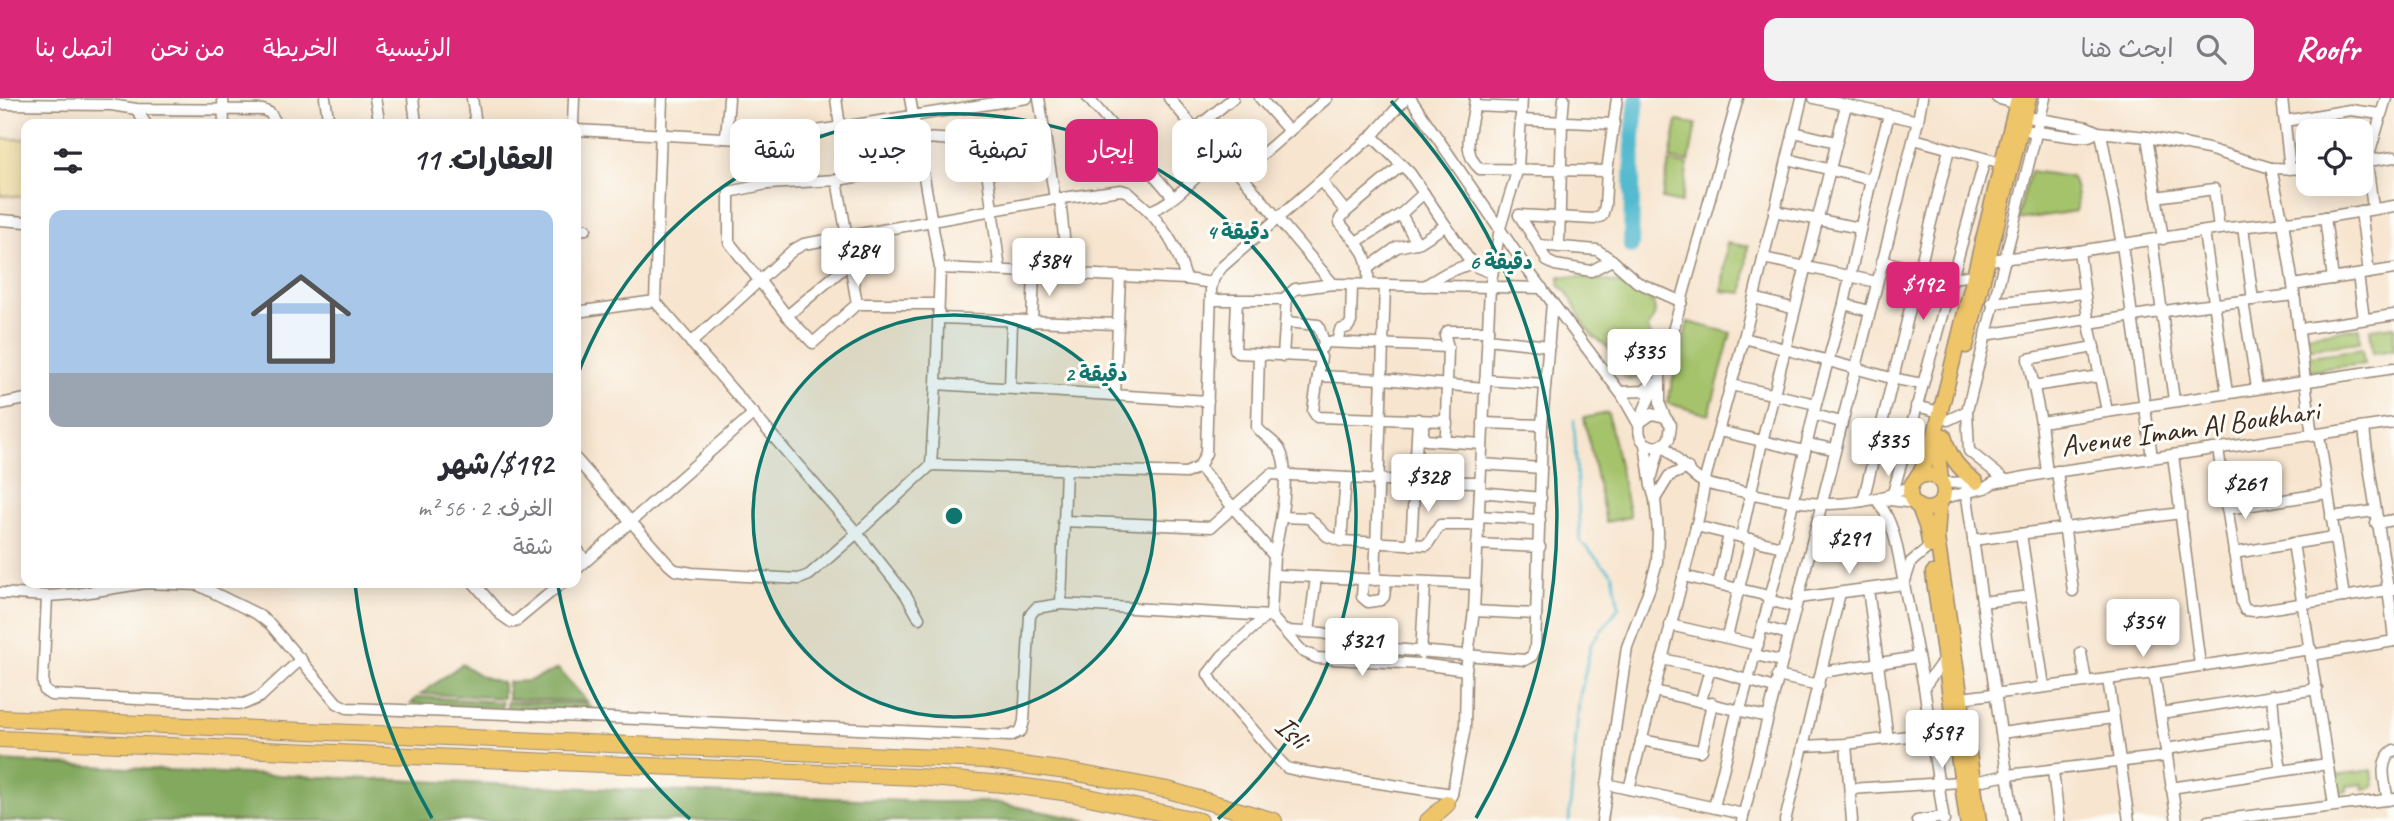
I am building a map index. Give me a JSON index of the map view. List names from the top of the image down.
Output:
{
  "streets": {
    "street": ["Avenue Imam Al Boukhari", "Isli"]
  },
  "page": {
    "header": "Roofr",
    "search": "ابحث هنا",
    "nav": [
      "الرئيسية",
      "الخريطة",
      "من نحن",
      "اتصل بنا"
    ],
    "chip": [
      "شراء",
      "إيجار",
      "تصفية",
      "جديد",
      "شقة"
    ],
    "heading": "العقارات: 11",
    "list": [
      {
        "name": "$192/شهر",
        "note": "الغرف: 2 · 56 m² · شقة"
      }
    ],
    "price": [
      "$284",
      "$384",
      "$192",
      "$335",
      "$335",
      "$328",
      "$261",
      "$291",
      "$354",
      "$321",
      "$597"
    ]
  },
  "rings": ["4 دقيقة", "6 دقيقة", "2 دقيقة"]
}
